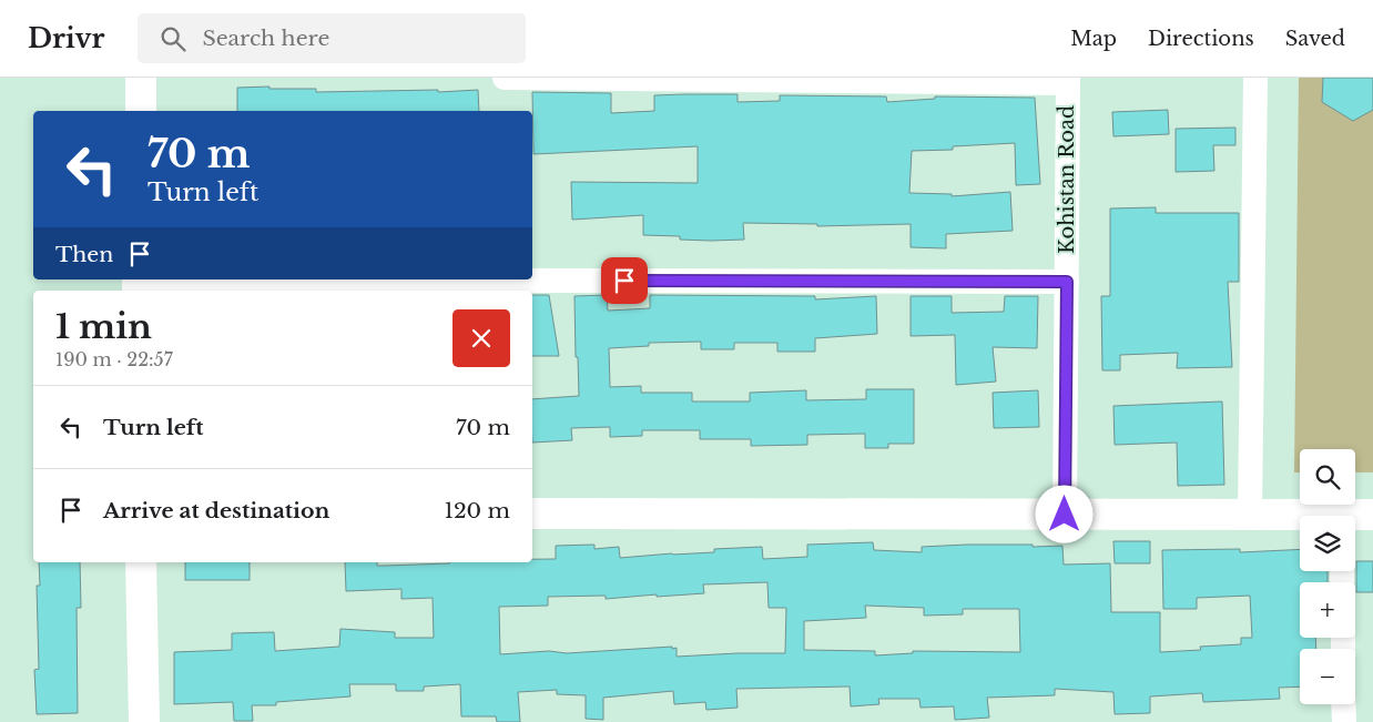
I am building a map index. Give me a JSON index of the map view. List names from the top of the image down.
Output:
{
  "streets": {
    "street": ["Kohistan Road"]
  },
  "page": {
    "header": "Drivr",
    "search": "Search here",
    "nav": ["Map", "Directions", "Saved"],
    "turn": ["70 m", "Turn left"],
    "then": "Then",
    "heading": ["1 min", "190 m · 22:57"],
    "list": [
      {
        "name": "Turn left",
        "value": "70 m"
      },
      {
        "name": "Arrive at destination",
        "value": "120 m"
      }
    ],
    "map_buttons": ["+", "−"]
  }
}
